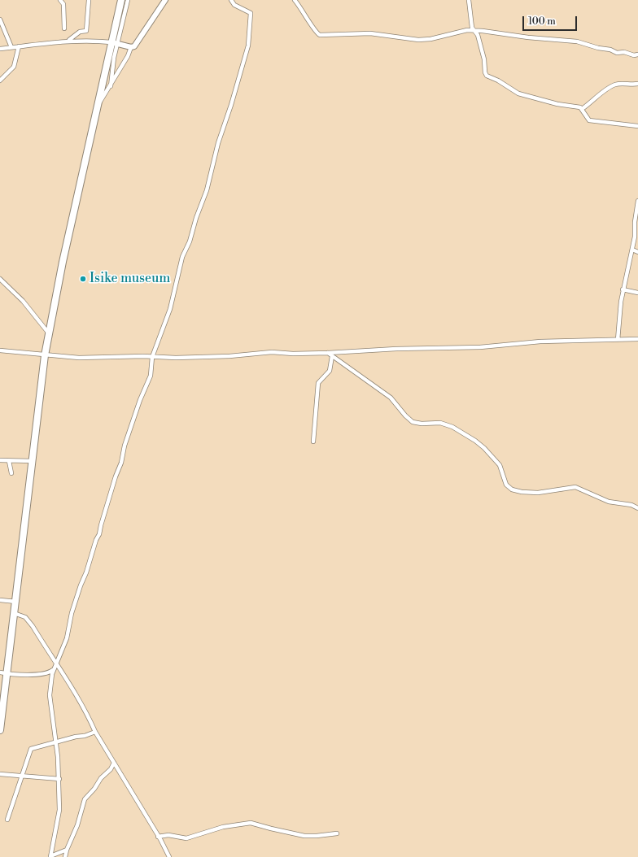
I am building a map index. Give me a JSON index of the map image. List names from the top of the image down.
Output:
{
  "places": ["Isike museum"],
  "scale_bar": "100 m"
}
